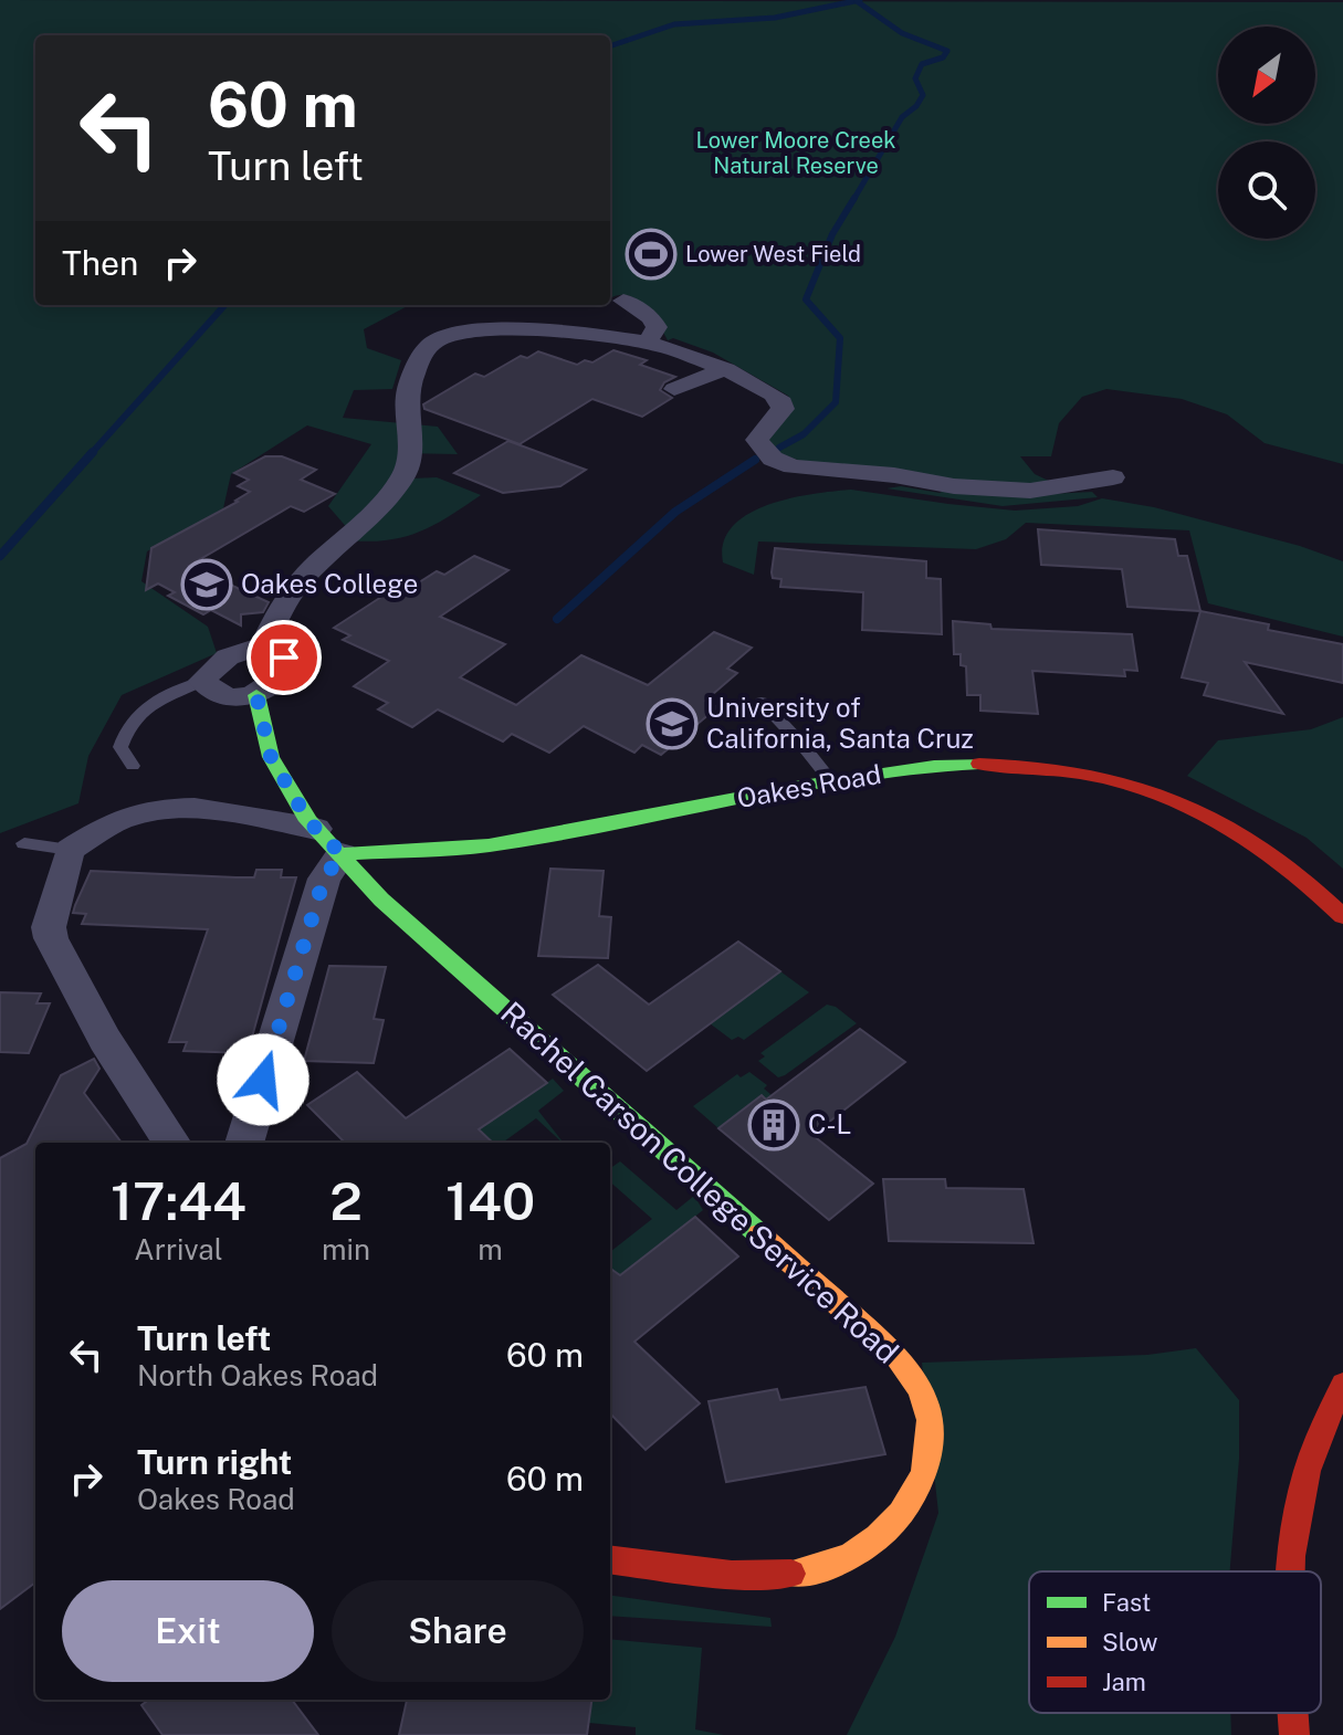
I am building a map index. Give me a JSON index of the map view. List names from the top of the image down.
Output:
{
  "streets": {
    "street": ["Oakes Road", "Rachel Carson College Service Road"]
  },
  "crossings": [
    ["Oakes Road", "Rachel Carson College Service Road"]
  ],
  "parks": ["Lower Moore Creek Natural Reserve"],
  "places": {
    "sports": ["Lower West Field"],
    "school or university": ["Oakes College", "University of California, Santa Cruz"],
    "building": ["C-L"]
  },
  "legend": ["Fast", "Slow", "Jam"],
  "north": "bottom left",
  "page": {
    "turn": ["60 m", "Turn left"],
    "then": "Then",
    "eta": [
      "17:44",
      "Arrival",
      "2",
      "min",
      "140",
      "m"
    ],
    "list": [
      {
        "name": "Turn left",
        "note": "North Oakes Road",
        "value": "60 m"
      },
      {
        "name": "Turn right",
        "note": "Oakes Road",
        "value": "60 m"
      }
    ],
    "buttons": ["Exit", "Share"]
  }
}
